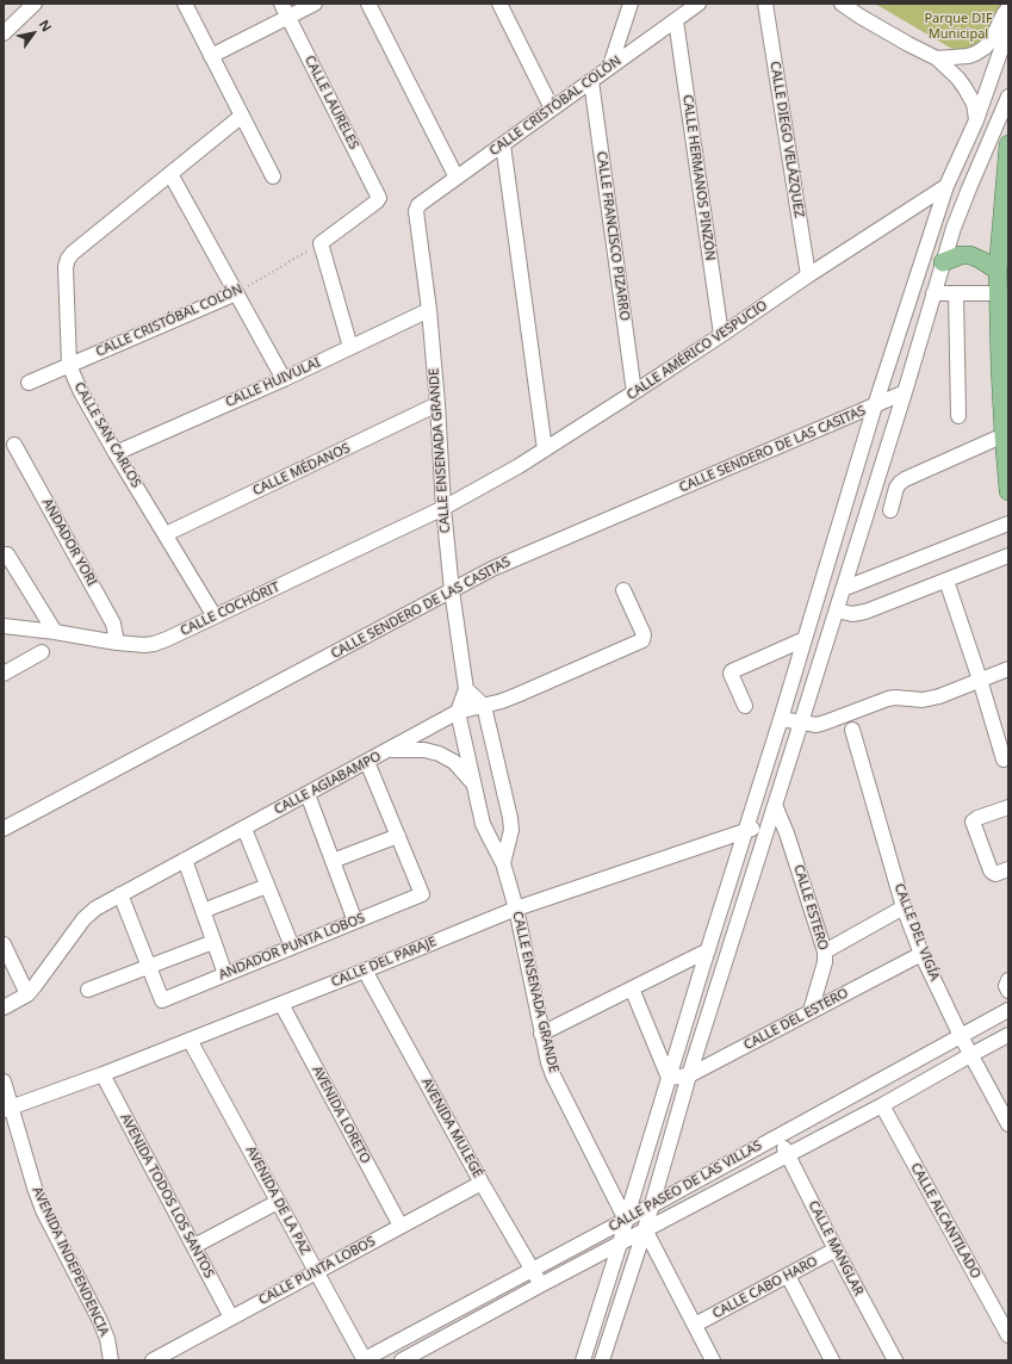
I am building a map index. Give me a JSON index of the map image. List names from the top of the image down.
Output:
{
  "streets": {
    "street": [
      "CALLE LAURELES",
      "CALLE CRISTÓBAL COLÓN",
      "CALLE DIEGO VELÁZQUEZ",
      "CALLE HERMANOS PINZÓN",
      "CALLE FRANCISCO PIZARRO",
      "CALLE AMÉRICO VESPUCIO",
      "CALLE HUIVULAI",
      "CALLE SAN CARLOS",
      "CALLE SENDERO DE LAS CASITAS",
      "CALLE ENSENADA GRANDE",
      "CALLE MÉDANOS",
      "ANDADOR YORI",
      "CALLE COCHÓRIT",
      "CALLE AGIABAMPO",
      "CALLE ESTERO",
      "CALLE DEL VIGÍA",
      "ANDADOR PUNTA LOBOS",
      "CALLE DEL PARAJE",
      "CALLE DEL ESTERO",
      "AVENIDA LORETO",
      "AVENIDA MULEGÉ",
      "CALLE PASEO DE LAS VILLAS",
      "AVENIDA TODOS LOS SANTOS",
      "AVENIDA DE LA PAZ",
      "CALLE ALCANTILADO",
      "CALLE MANGLAR",
      "AVENIDA INDEPENDENCIA",
      "CALLE PUNTA LOBOS",
      "CALLE CABO HARO"
    ]
  },
  "crossings": [
    ["CALLE LAURELES", "CALLE CRISTÓBAL COLÓN"],
    ["CALLE CRISTÓBAL COLÓN", "CALLE HERMANOS PINZÓN"],
    ["CALLE CRISTÓBAL COLÓN", "CALLE FRANCISCO PIZARRO"],
    ["CALLE CRISTÓBAL COLÓN", "CALLE SAN CARLOS"],
    ["CALLE CRISTÓBAL COLÓN", "CALLE ENSENADA GRANDE"],
    ["CALLE DIEGO VELÁZQUEZ", "CALLE AMÉRICO VESPUCIO"],
    ["CALLE HERMANOS PINZÓN", "CALLE AMÉRICO VESPUCIO"],
    ["CALLE FRANCISCO PIZARRO", "CALLE AMÉRICO VESPUCIO"],
    ["CALLE AMÉRICO VESPUCIO", "CALLE ENSENADA GRANDE"],
    ["CALLE AMÉRICO VESPUCIO", "CALLE COCHÓRIT"],
    ["CALLE HUIVULAI", "CALLE SAN CARLOS"],
    ["CALLE HUIVULAI", "CALLE ENSENADA GRANDE"],
    ["CALLE SAN CARLOS", "CALLE MÉDANOS"],
    ["CALLE SAN CARLOS", "CALLE COCHÓRIT"],
    ["CALLE SENDERO DE LAS CASITAS", "CALLE ENSENADA GRANDE"],
    ["CALLE ENSENADA GRANDE", "CALLE MÉDANOS"],
    ["CALLE ENSENADA GRANDE", "CALLE COCHÓRIT"],
    ["CALLE ENSENADA GRANDE", "CALLE AGIABAMPO"],
    ["CALLE ENSENADA GRANDE", "CALLE DEL PARAJE"],
    ["CALLE ENSENADA GRANDE", "CALLE PASEO DE LAS VILLAS"],
    ["ANDADOR YORI", "CALLE COCHÓRIT"],
    ["CALLE ESTERO", "CALLE DEL ESTERO"],
    ["CALLE DEL VIGÍA", "CALLE DEL ESTERO"],
    ["CALLE DEL VIGÍA", "CALLE PASEO DE LAS VILLAS"],
    ["CALLE DEL PARAJE", "AVENIDA LORETO"],
    ["CALLE DEL PARAJE", "AVENIDA MULEGÉ"],
    ["CALLE DEL PARAJE", "AVENIDA TODOS LOS SANTOS"],
    ["CALLE DEL PARAJE", "AVENIDA DE LA PAZ"],
    ["CALLE DEL PARAJE", "AVENIDA INDEPENDENCIA"],
    ["AVENIDA LORETO", "CALLE PUNTA LOBOS"],
    ["AVENIDA MULEGÉ", "CALLE PASEO DE LAS VILLAS"],
    ["AVENIDA MULEGÉ", "CALLE PUNTA LOBOS"],
    ["CALLE PASEO DE LAS VILLAS", "AVENIDA DE LA PAZ"],
    ["CALLE PASEO DE LAS VILLAS", "CALLE ALCANTILADO"],
    ["CALLE PASEO DE LAS VILLAS", "CALLE MANGLAR"],
    ["AVENIDA TODOS LOS SANTOS", "CALLE PUNTA LOBOS"],
    ["AVENIDA DE LA PAZ", "CALLE PUNTA LOBOS"],
    ["CALLE MANGLAR", "CALLE CABO HARO"]
  ],
  "parks": ["Parque DIF Municipal"],
  "north": "top right"
}
